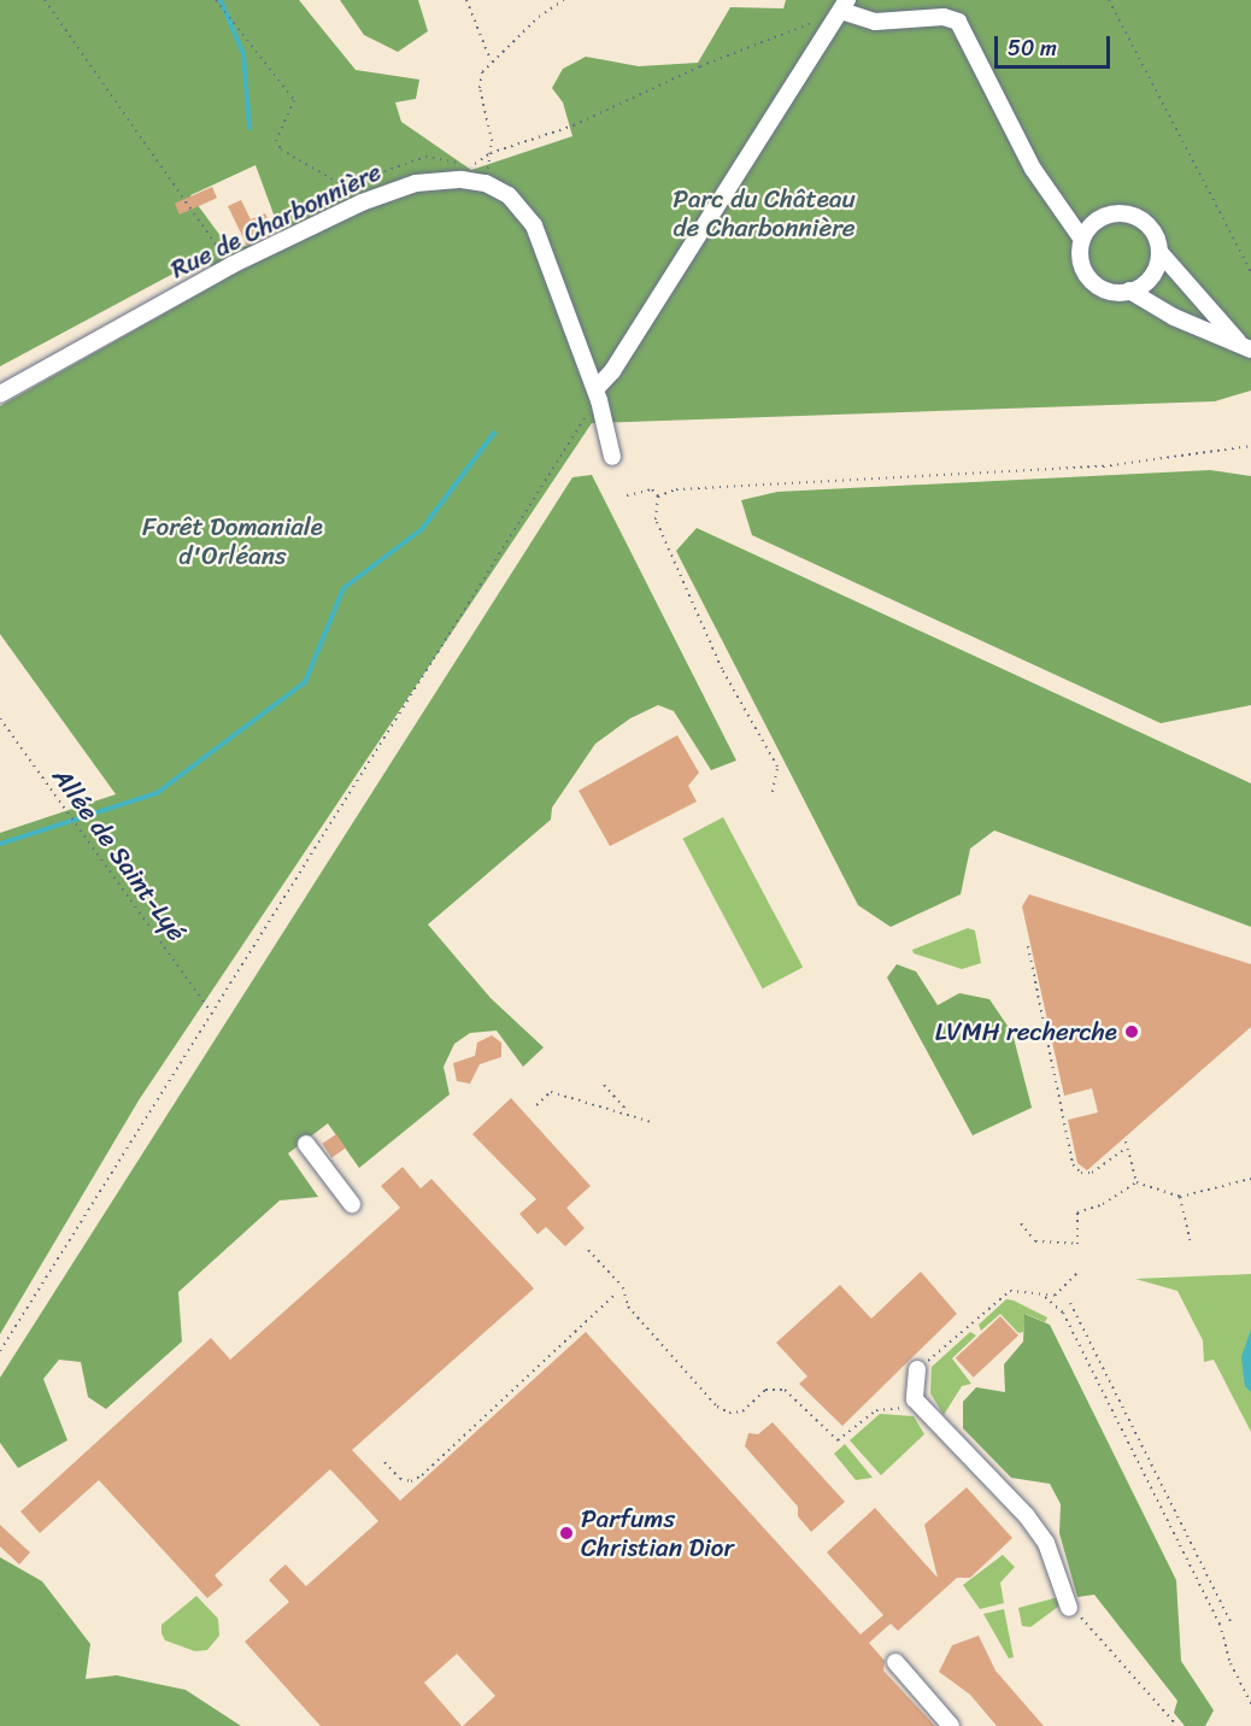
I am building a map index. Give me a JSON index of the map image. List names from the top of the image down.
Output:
{
  "streets": {
    "street": ["Rue de Charbonnière"],
    "path": ["Allée de Saint-Lyé"]
  },
  "parks": ["Parc du Château de Charbonnière", "Forêt Domaniale d'Orléans"],
  "places": ["LVMH recherche", "Parfums Christian Dior"],
  "scale_bar": "50 m"
}
